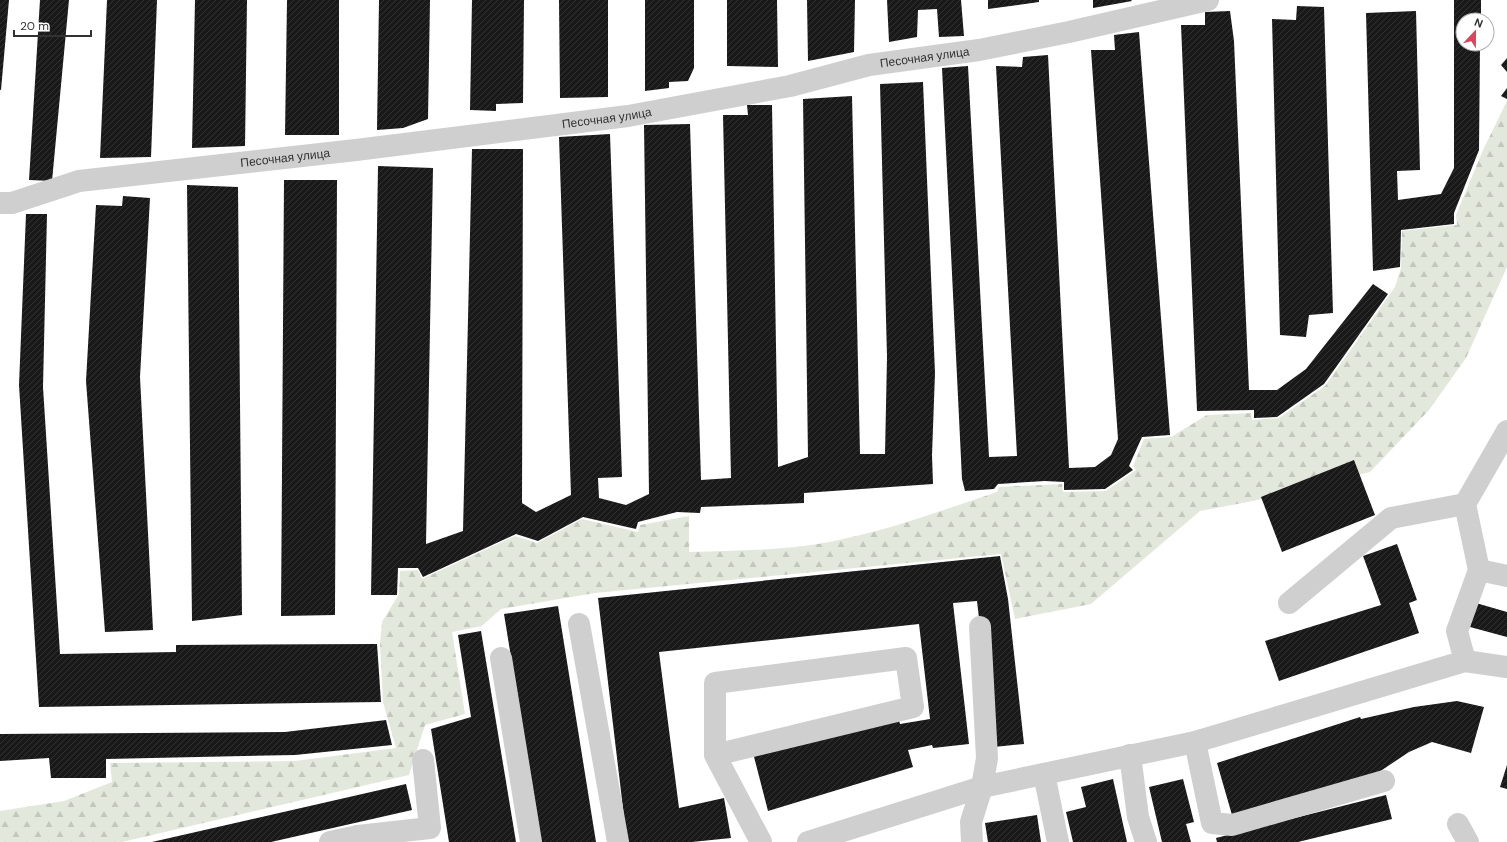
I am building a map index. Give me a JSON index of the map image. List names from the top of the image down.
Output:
{
  "streets": {
    "street": ["Песочная улица"]
  },
  "scale_bar": "20 m",
  "north": "top"
}
